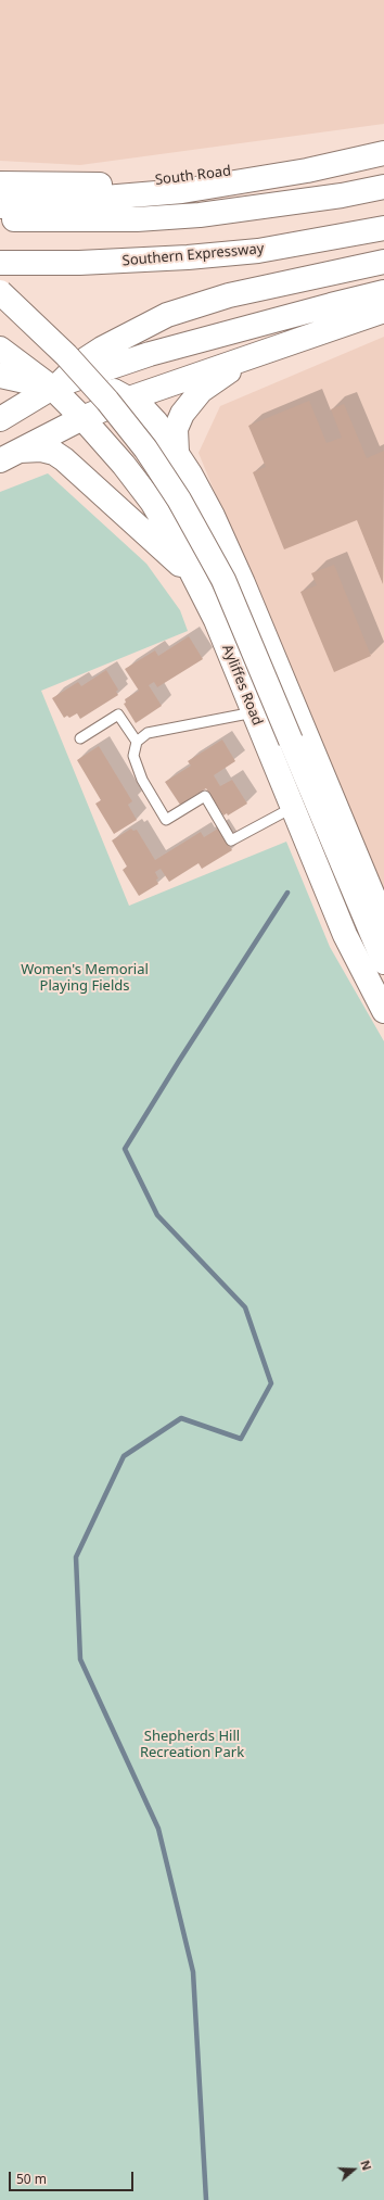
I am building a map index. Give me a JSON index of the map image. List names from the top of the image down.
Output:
{
  "streets": {
    "main road": ["South Road", "Southern Expressway", "Ayliffes Road"]
  },
  "parks": ["Women's Memorial Playing Fields", "Shepherds Hill Recreation Park"],
  "scale_bar": "50 m",
  "north": "right"
}
